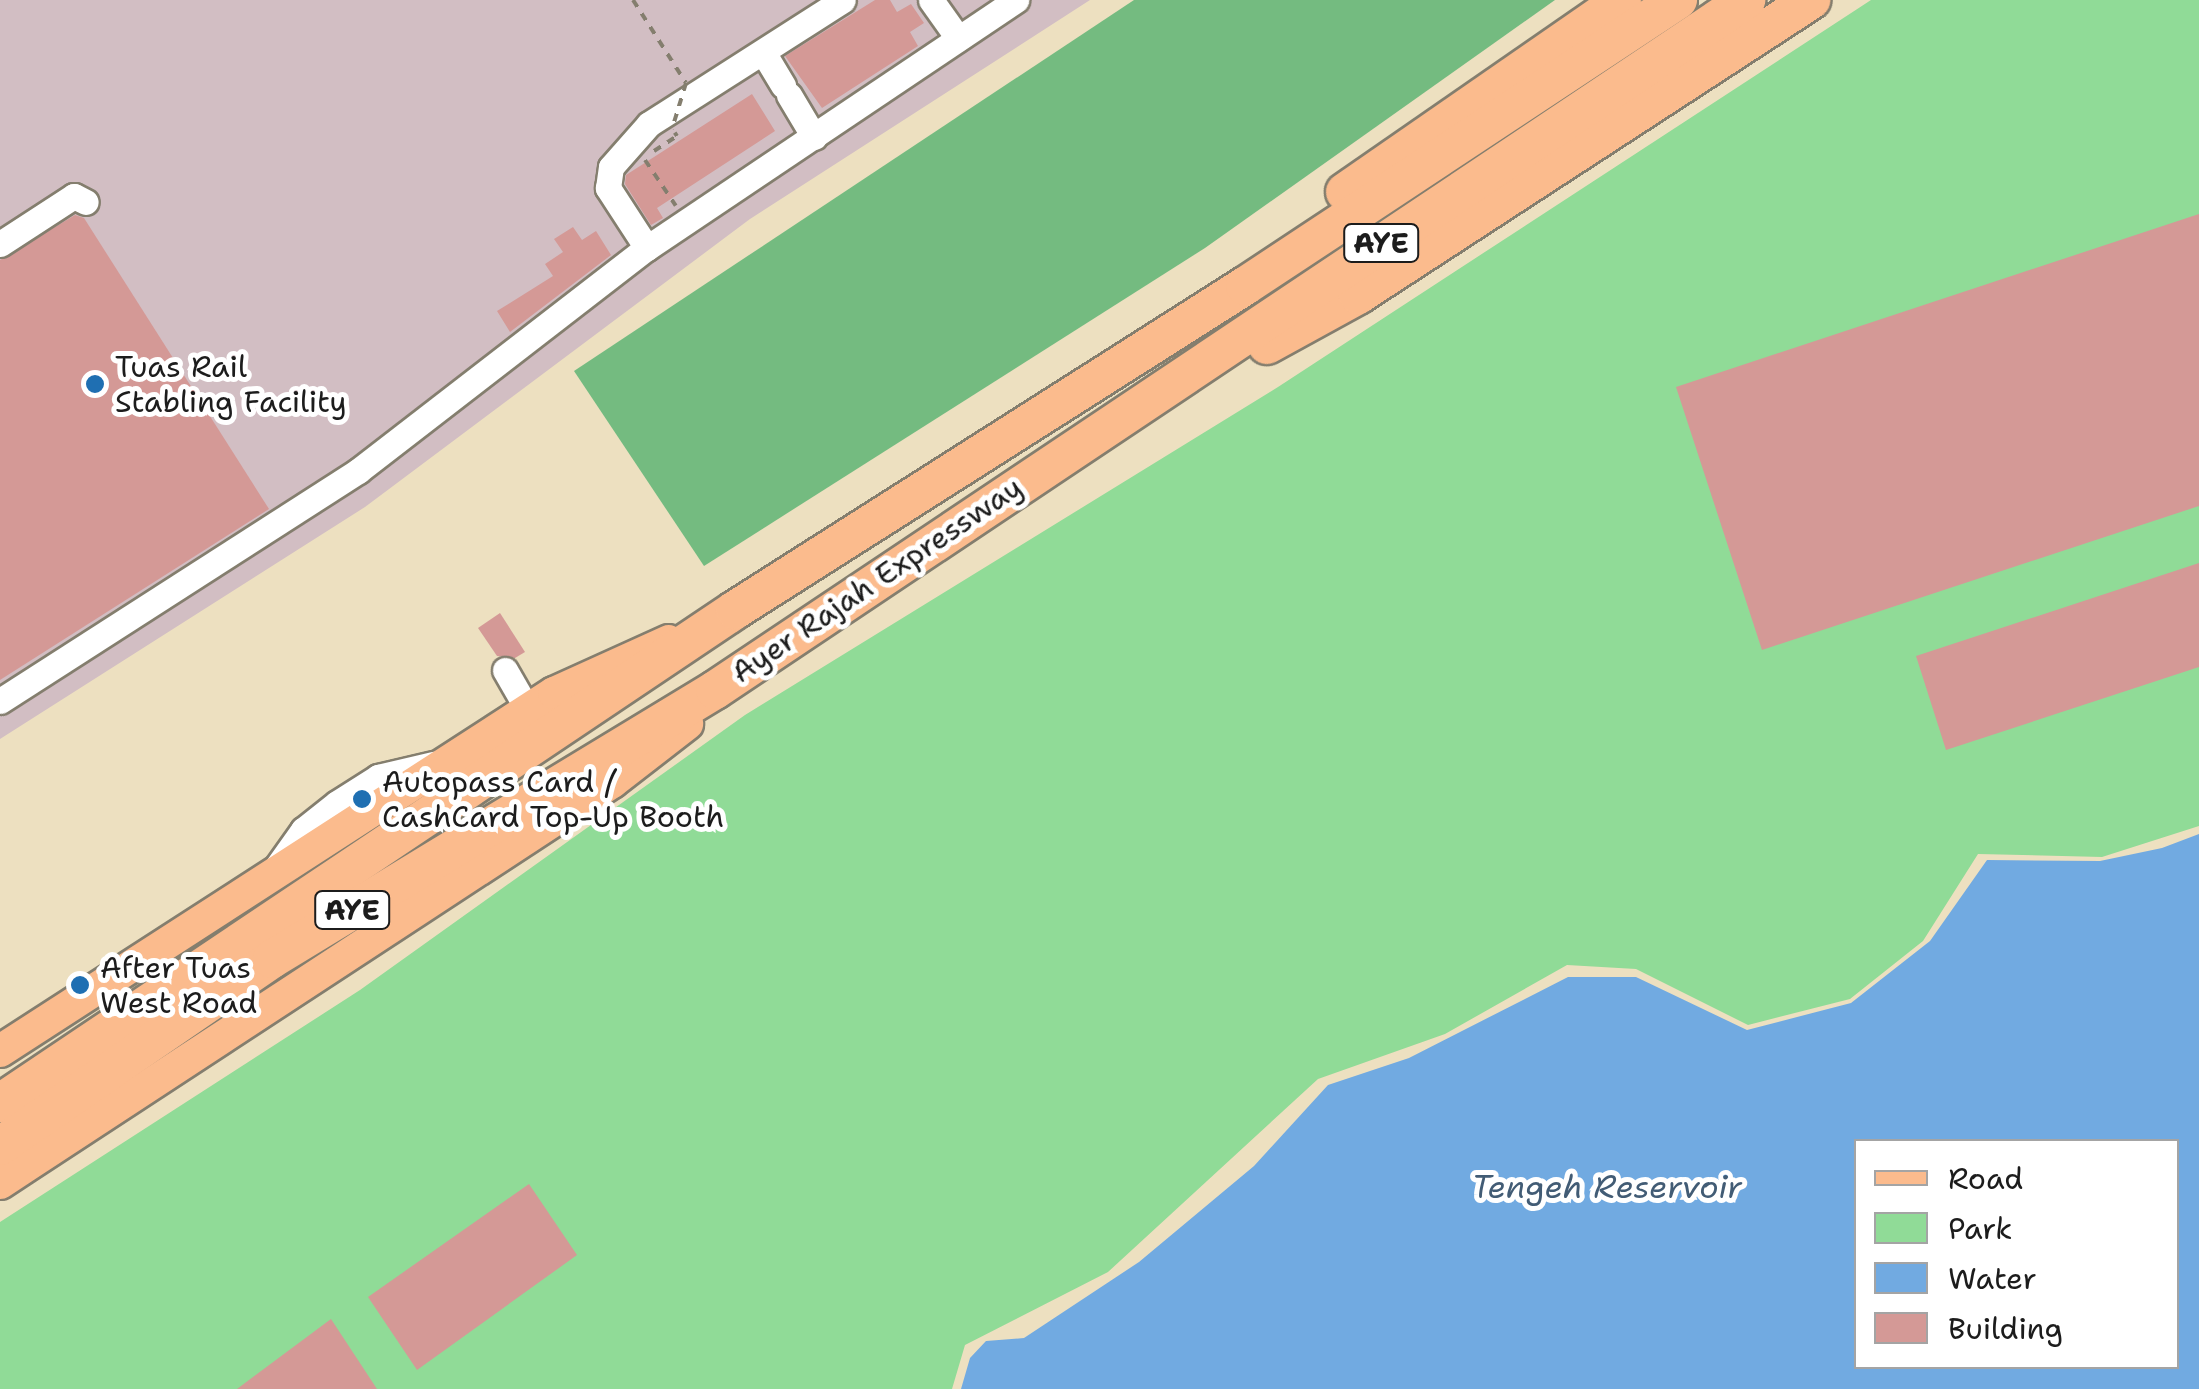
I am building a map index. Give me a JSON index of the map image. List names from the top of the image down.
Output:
{
  "streets": {
    "highway": ["AYE", "Ayer Rajah Expressway"]
  },
  "water": ["Tengeh Reservoir"],
  "places": ["Tuas Rail Stabling Facility", "Autopass Card / CashCard Top-Up Booth", "After Tuas West Road"],
  "legend": [
    "Road",
    "Park",
    "Water",
    "Building"
  ]
}
